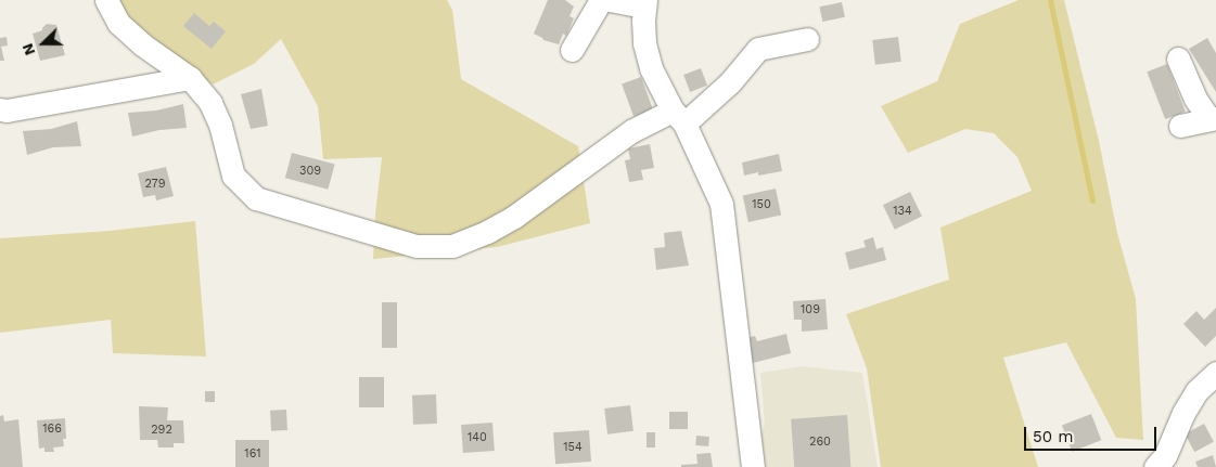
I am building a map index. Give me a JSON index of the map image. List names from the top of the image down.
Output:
{
  "house_numbers": [
    "309",
    "279",
    "150",
    "134",
    "109",
    "166",
    "292",
    "140",
    "260",
    "154",
    "161"
  ],
  "scale_bar": "50 m",
  "north": "left"
}
